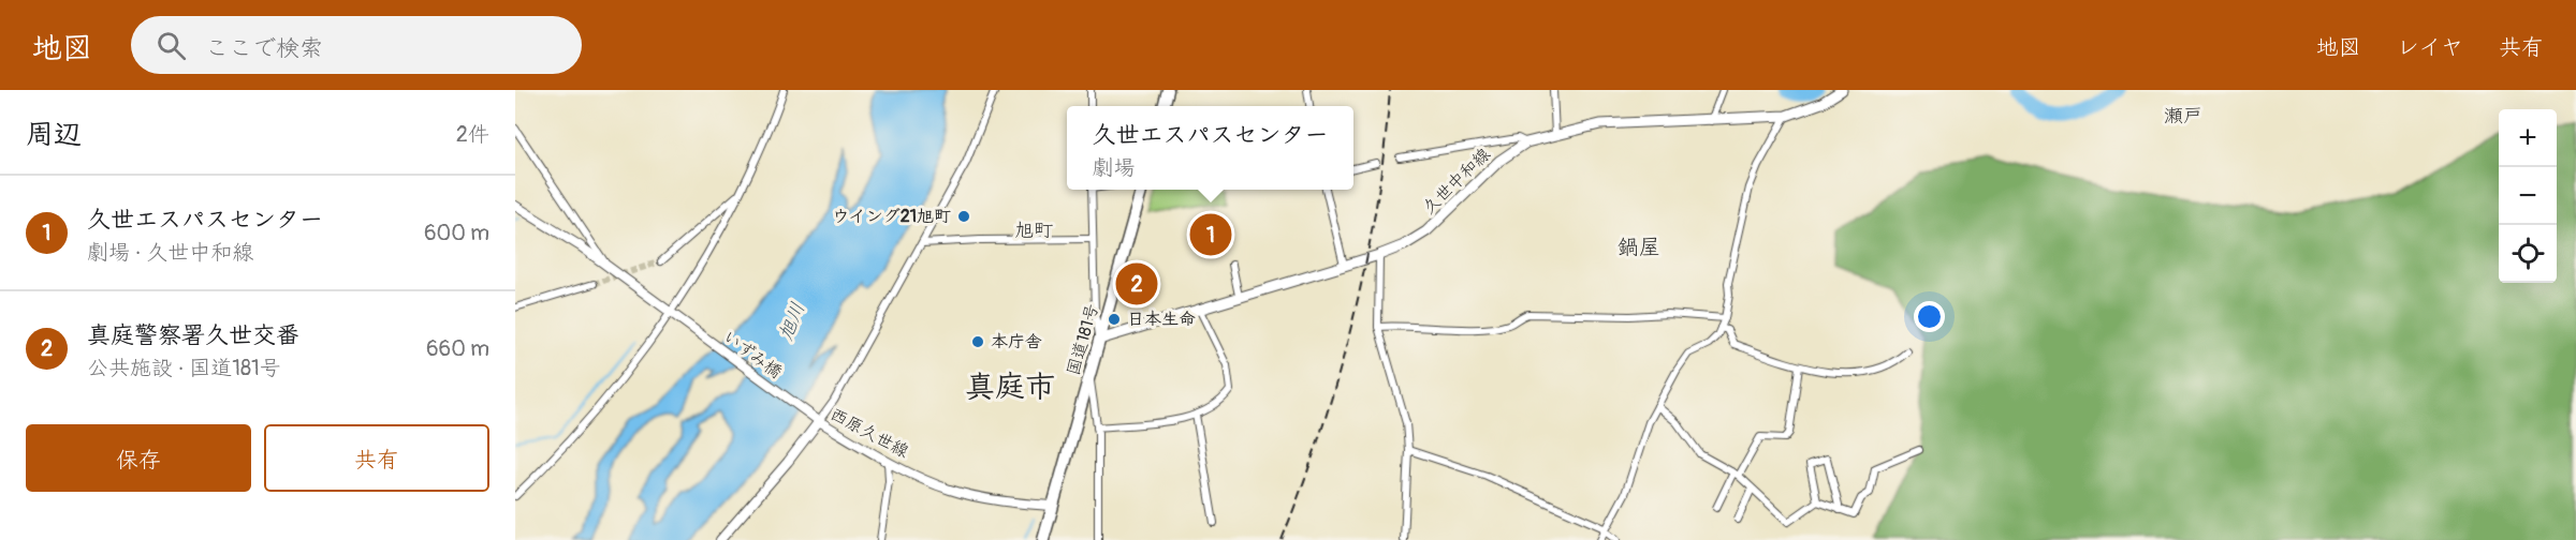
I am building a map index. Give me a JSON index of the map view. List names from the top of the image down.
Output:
{
  "streets": {
    "highway": ["国道181号"],
    "main road": ["久世中和線", "西原久世線"],
    "street": ["いずみ橋"]
  },
  "crossings": [
    ["久世中和線", "国道181号"],
    ["国道181号", "西原久世線"],
    ["いずみ橋", "西原久世線"]
  ],
  "districts": [
    "瀬戸",
    "旭町",
    "鍋屋",
    "真庭市"
  ],
  "water": ["旭川"],
  "places": ["ウイング21旭町", "日本生命", "本庁舎"],
  "page": {
    "header": "地図",
    "search": "ここで検索",
    "nav": ["地図", "レイヤ", "共有"],
    "heading": ["周辺", "2件"],
    "popup": ["久世エスパスセンター", "劇場"],
    "map_buttons": ["+", "−"],
    "list": [
      {
        "mark": "1",
        "name": "久世エスパスセンター",
        "note": "劇場 · 久世中和線",
        "value": "600 m"
      },
      {
        "mark": "2",
        "name": "真庭警察署久世交番",
        "note": "公共施設 · 国道181号",
        "value": "660 m"
      }
    ],
    "pins": ["1", "2"],
    "buttons": ["保存", "共有"]
  }
}
